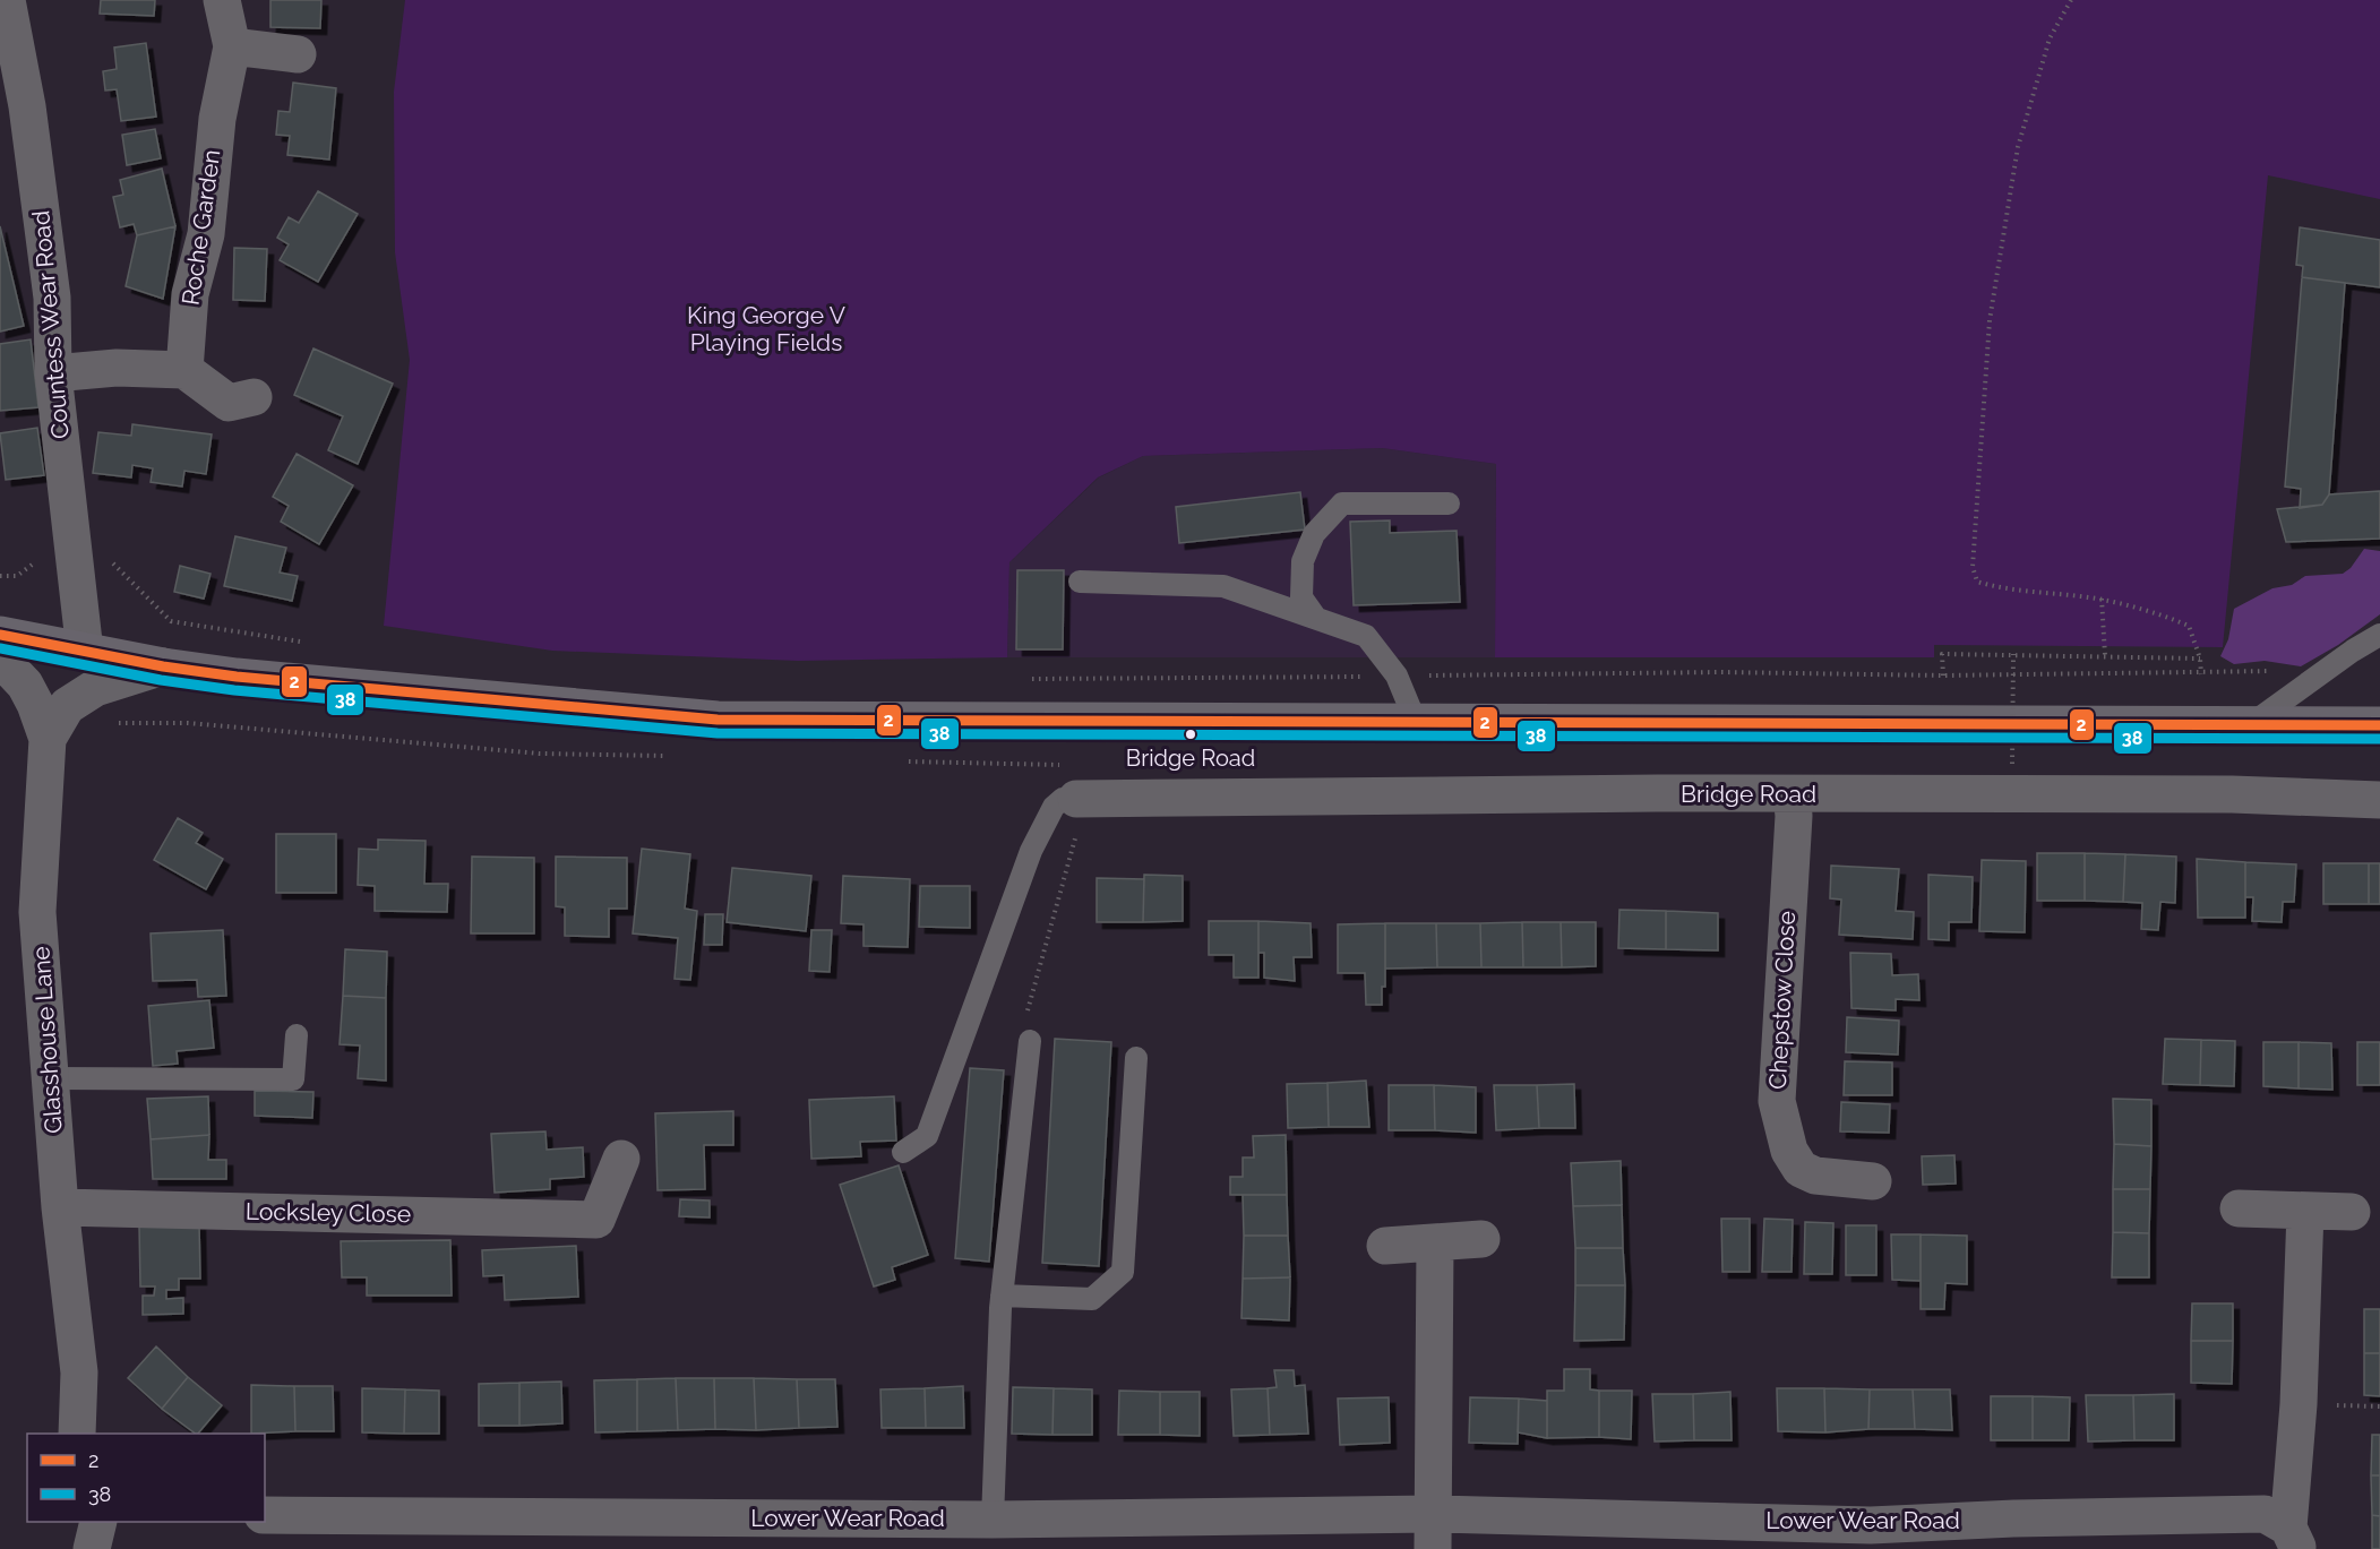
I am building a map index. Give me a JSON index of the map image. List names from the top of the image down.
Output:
{
  "streets": {
    "street": [
      "Roche Garden",
      "Countess Wear Road",
      "Bridge Road",
      "Chepstow Close",
      "Glasshouse Lane",
      "Locksley Close",
      "Lower Wear Road"
    ]
  },
  "crossings": [
    ["Bridge Road", "Chepstow Close"],
    ["Glasshouse Lane", "Locksley Close"]
  ],
  "parks": ["King George V Playing Fields"],
  "places": ["Bridge Road"],
  "lines": ["transit line 2", "transit line 38"],
  "legend": ["2", "38"]
}
